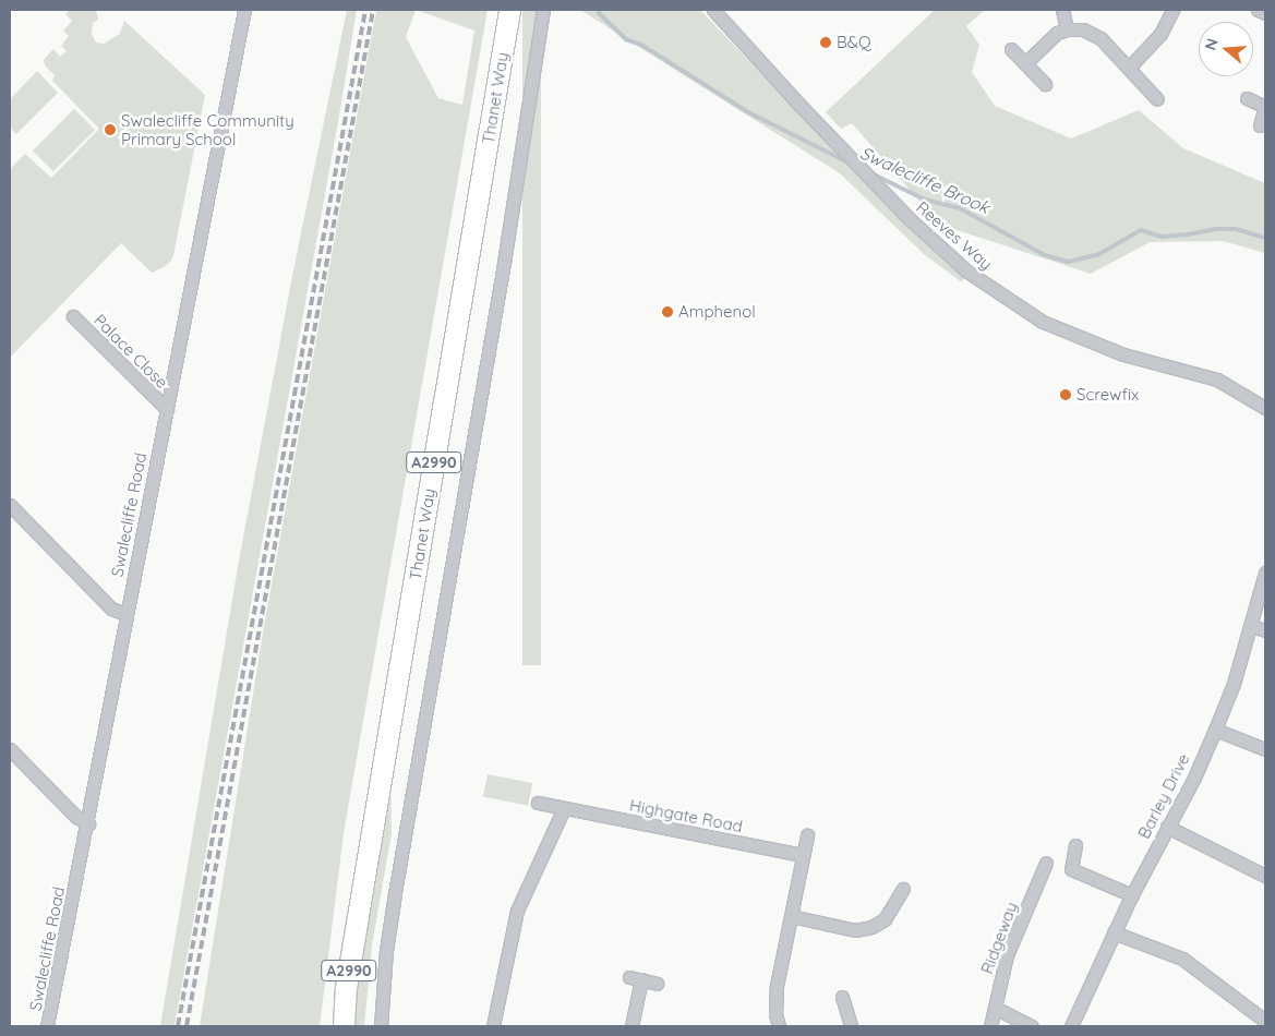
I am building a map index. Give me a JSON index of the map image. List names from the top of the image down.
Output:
{
  "streets": {
    "main road": ["Thanet Way", "A2990"],
    "street": [
      "Reeves Way",
      "Palace Close",
      "Swalecliffe Road",
      "Barley Drive",
      "Highgate Road",
      "Ridgeway"
    ]
  },
  "crossings": [
    ["Palace Close", "Swalecliffe Road"]
  ],
  "water": ["Swalecliffe Brook"],
  "places": [
    "B&Q",
    "Swalecliffe Community Primary School",
    "Amphenol",
    "Screwfix"
  ],
  "north": "left"
}
